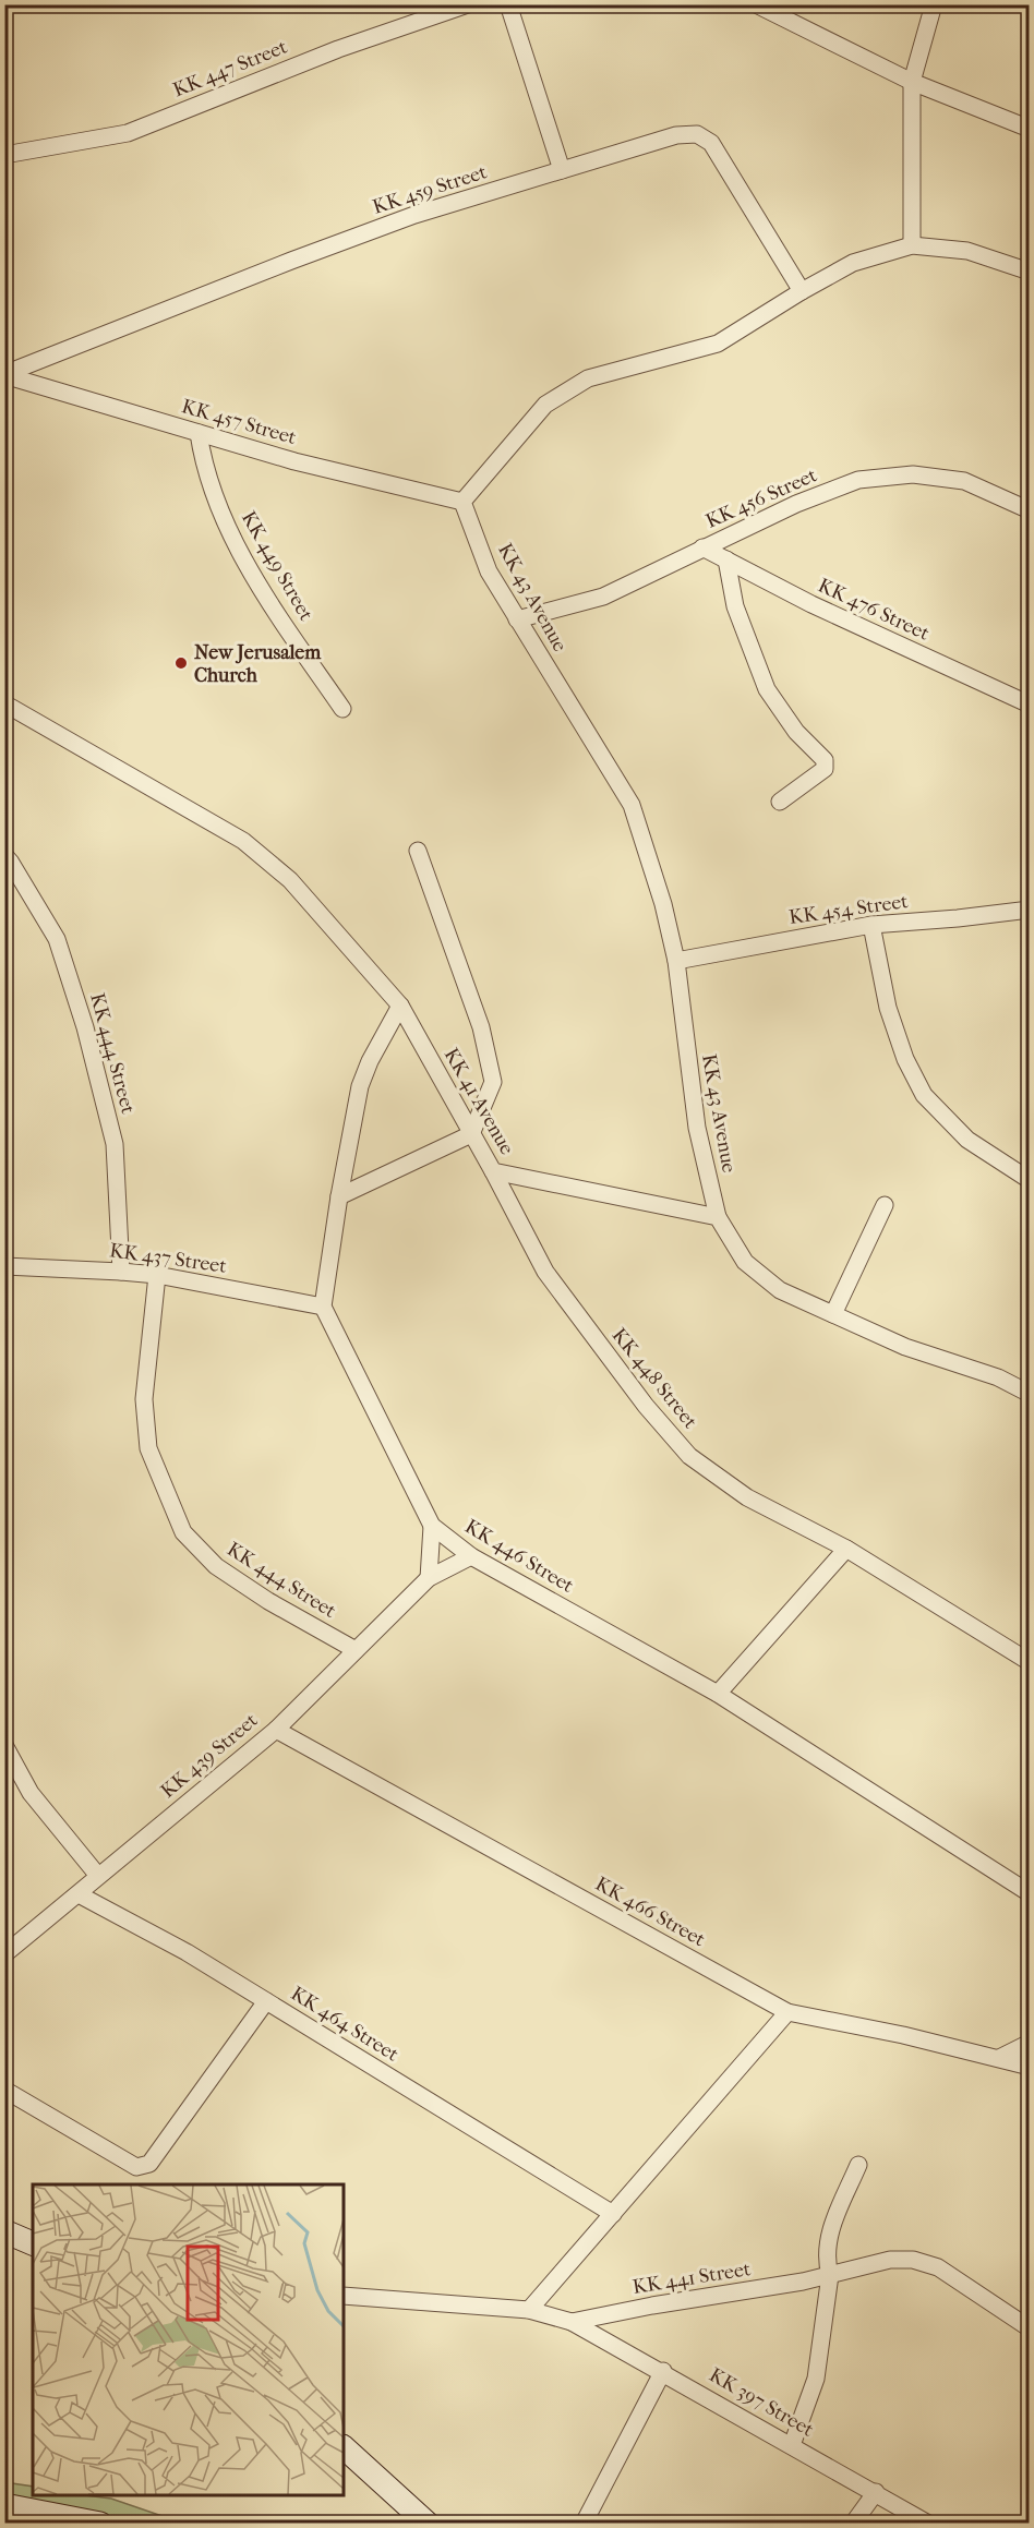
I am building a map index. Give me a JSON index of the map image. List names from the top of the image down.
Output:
{
  "streets": {
    "street": [
      "KK 447 Street",
      "KK 459 Street",
      "KK 457 Street",
      "KK 456 Street",
      "KK 449 Street",
      "KK 43 Avenue",
      "KK 476 Street",
      "KK 454 Street",
      "KK 444 Street",
      "KK 41 Avenue",
      "KK 437 Street",
      "KK 448 Street",
      "KK 446 Street",
      "KK 439 Street",
      "KK 466 Street",
      "KK 464 Street",
      "KK 441 Street",
      "KK 397 Street"
    ]
  },
  "crossings": [
    ["KK 459 Street", "KK 457 Street"],
    ["KK 457 Street", "KK 449 Street"],
    ["KK 457 Street", "KK 43 Avenue"],
    ["KK 456 Street", "KK 43 Avenue"],
    ["KK 456 Street", "KK 476 Street"],
    ["KK 43 Avenue", "KK 454 Street"],
    ["KK 43 Avenue", "KK 41 Avenue"],
    ["KK 444 Street", "KK 437 Street"],
    ["KK 444 Street", "KK 439 Street"],
    ["KK 41 Avenue", "KK 448 Street"],
    ["KK 437 Street", "KK 446 Street"],
    ["KK 446 Street", "KK 439 Street"],
    ["KK 439 Street", "KK 466 Street"],
    ["KK 441 Street", "KK 397 Street"]
  ],
  "places": ["New Jerusalem Church"]
}
